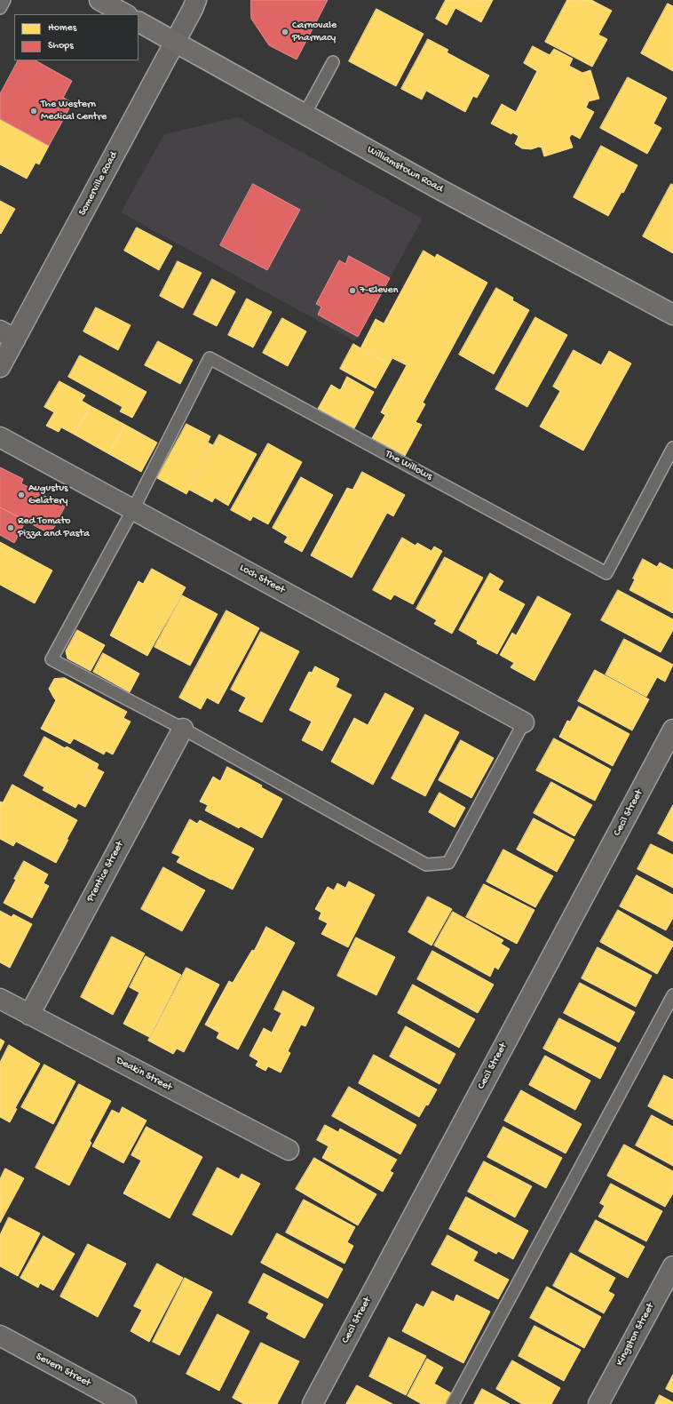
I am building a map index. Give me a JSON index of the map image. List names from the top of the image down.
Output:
{
  "streets": {
    "main road": ["Williamstown Road"],
    "street": [
      "Somerville Road",
      "Loch Street",
      "Cecil Street",
      "Prentice Street",
      "Deakin Street",
      "Kingston Street",
      "Severn Street"
    ],
    "lane": ["The Willows"]
  },
  "crossings": [
    ["Williamstown Road", "Somerville Road"],
    ["The Willows", "Loch Street"],
    ["Prentice Street", "Deakin Street"]
  ],
  "places": [
    "Carnovale Pharmacy",
    "The Western Medical Centre",
    "7-Eleven",
    "Augustus Gelatery",
    "Red Tomato Pizza and Pasta"
  ],
  "legend": ["Homes", "Shops"]
}
